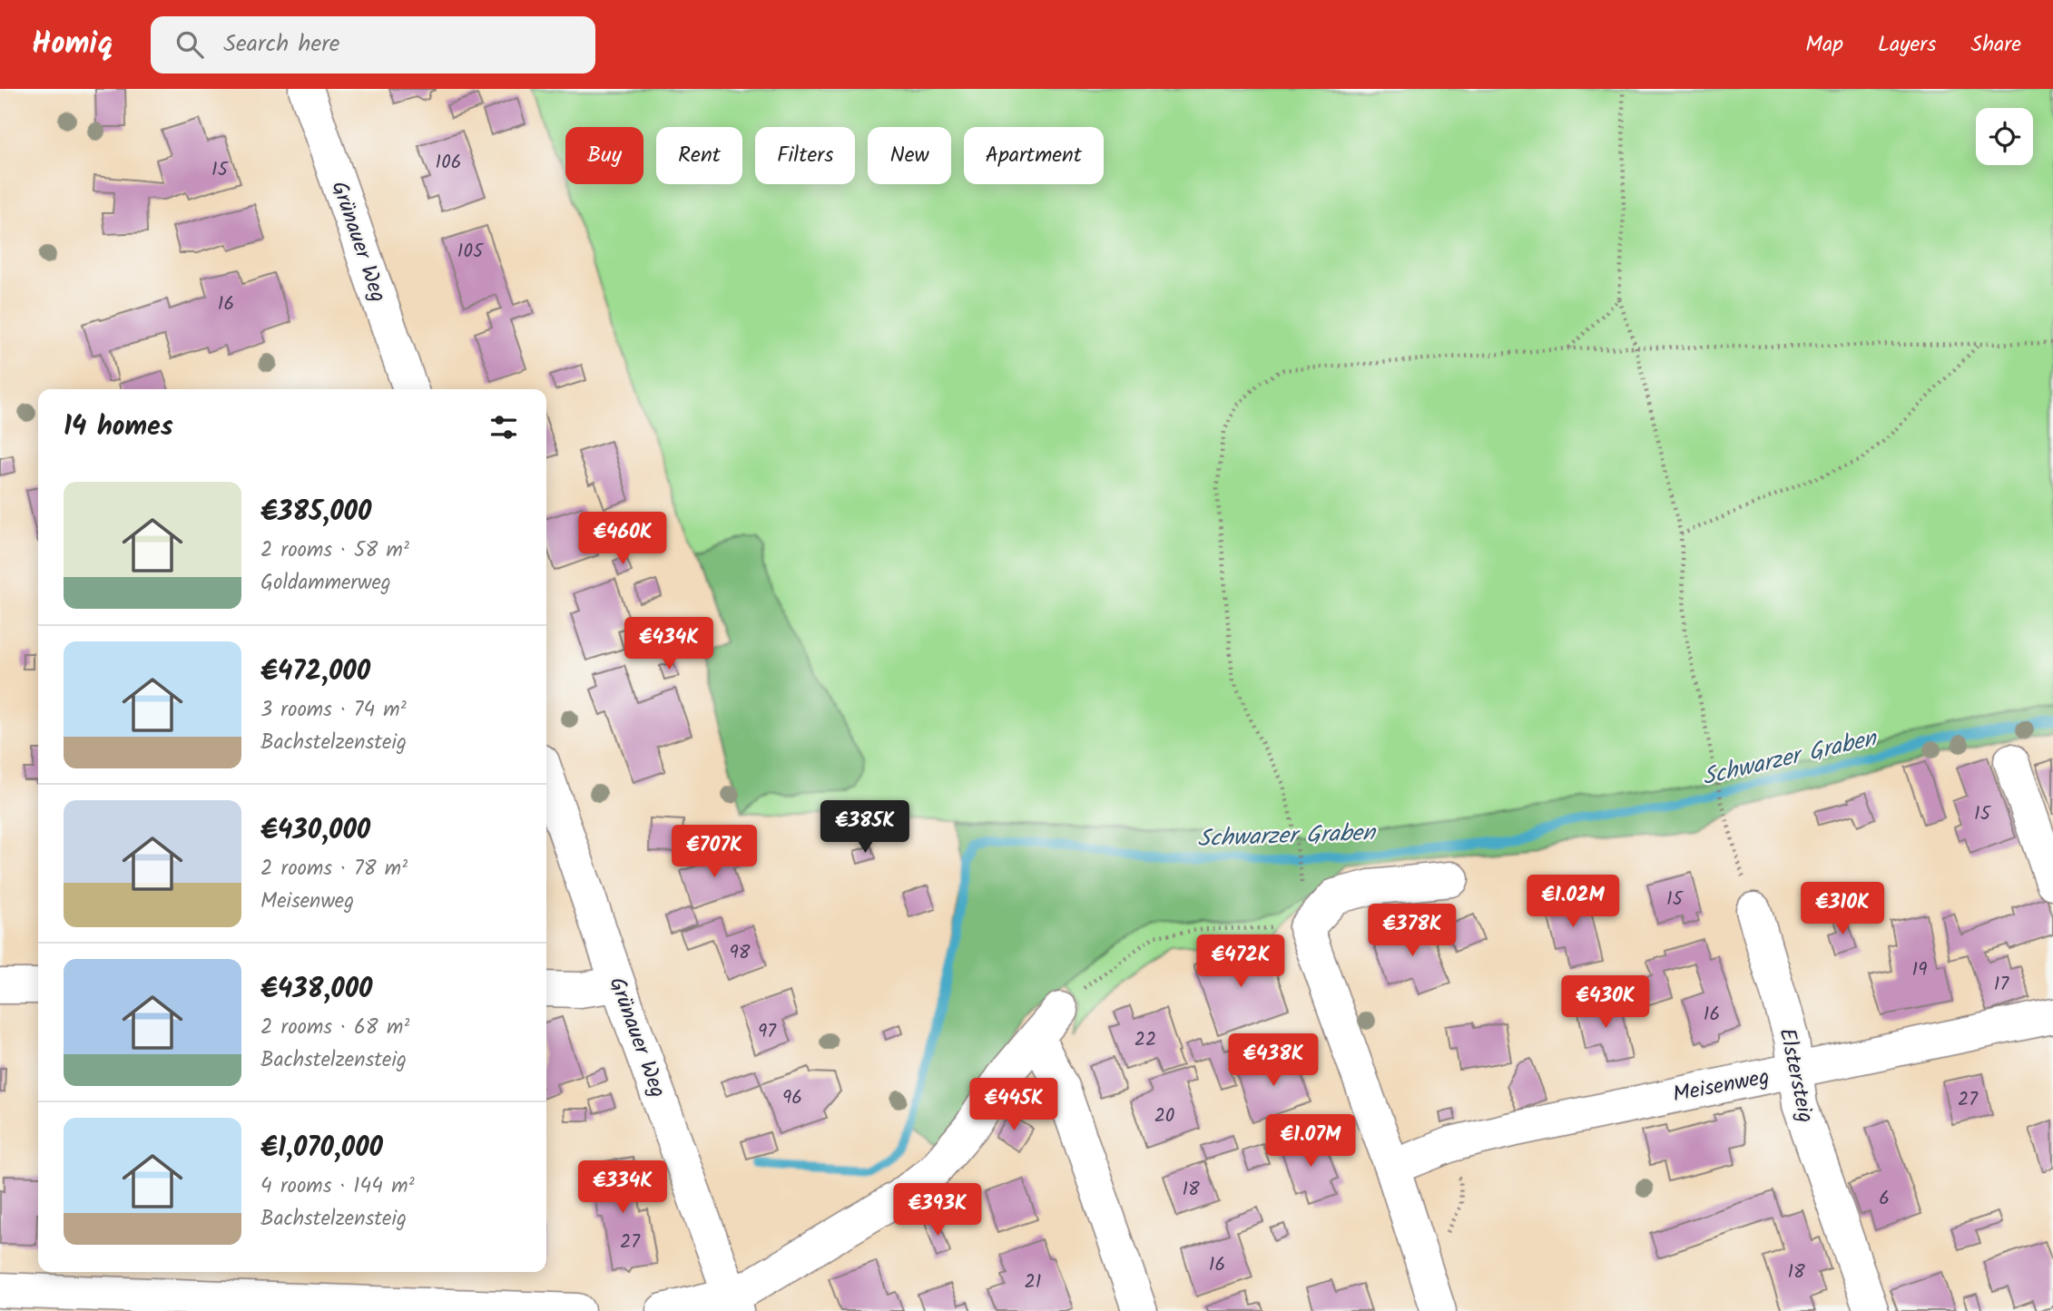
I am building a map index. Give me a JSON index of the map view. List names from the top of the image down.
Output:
{
  "streets": {
    "street": ["Grünauer Weg", "Elstersteig", "Meisenweg"]
  },
  "crossings": [
    ["Elstersteig", "Meisenweg"]
  ],
  "water": ["Schwarzer Graben"],
  "house_numbers": [
    "106",
    "15",
    "105",
    "16",
    "15",
    "15",
    "98",
    "19",
    "17",
    "16",
    "97",
    "22",
    "96",
    "27",
    "20",
    "18",
    "6",
    "27",
    "16",
    "18",
    "21"
  ],
  "page": {
    "header": "Homiq",
    "search": "Search here",
    "nav": ["Map", "Layers", "Share"],
    "chip": [
      "Buy",
      "Rent",
      "Filters",
      "New",
      "Apartment"
    ],
    "heading": "14 homes",
    "list": [
      {
        "name": "€385,000",
        "note": "2 rooms · 58 m² · Goldammerweg"
      },
      {
        "name": "€472,000",
        "note": "3 rooms · 74 m² · Bachstelzensteig"
      },
      {
        "name": "€430,000",
        "note": "2 rooms · 78 m² · Meisenweg"
      },
      {
        "name": "€438,000",
        "note": "2 rooms · 68 m² · Bachstelzensteig"
      },
      {
        "name": "€1,070,000",
        "note": "4 rooms · 144 m² · Bachstelzensteig"
      }
    ],
    "price": [
      "€460K",
      "€434K",
      "€385K",
      "€707K",
      "€1.02M",
      "€310K",
      "€378K",
      "€472K",
      "€430K",
      "€438K",
      "€445K",
      "€1.07M",
      "€334K",
      "€393K"
    ]
  }
}
